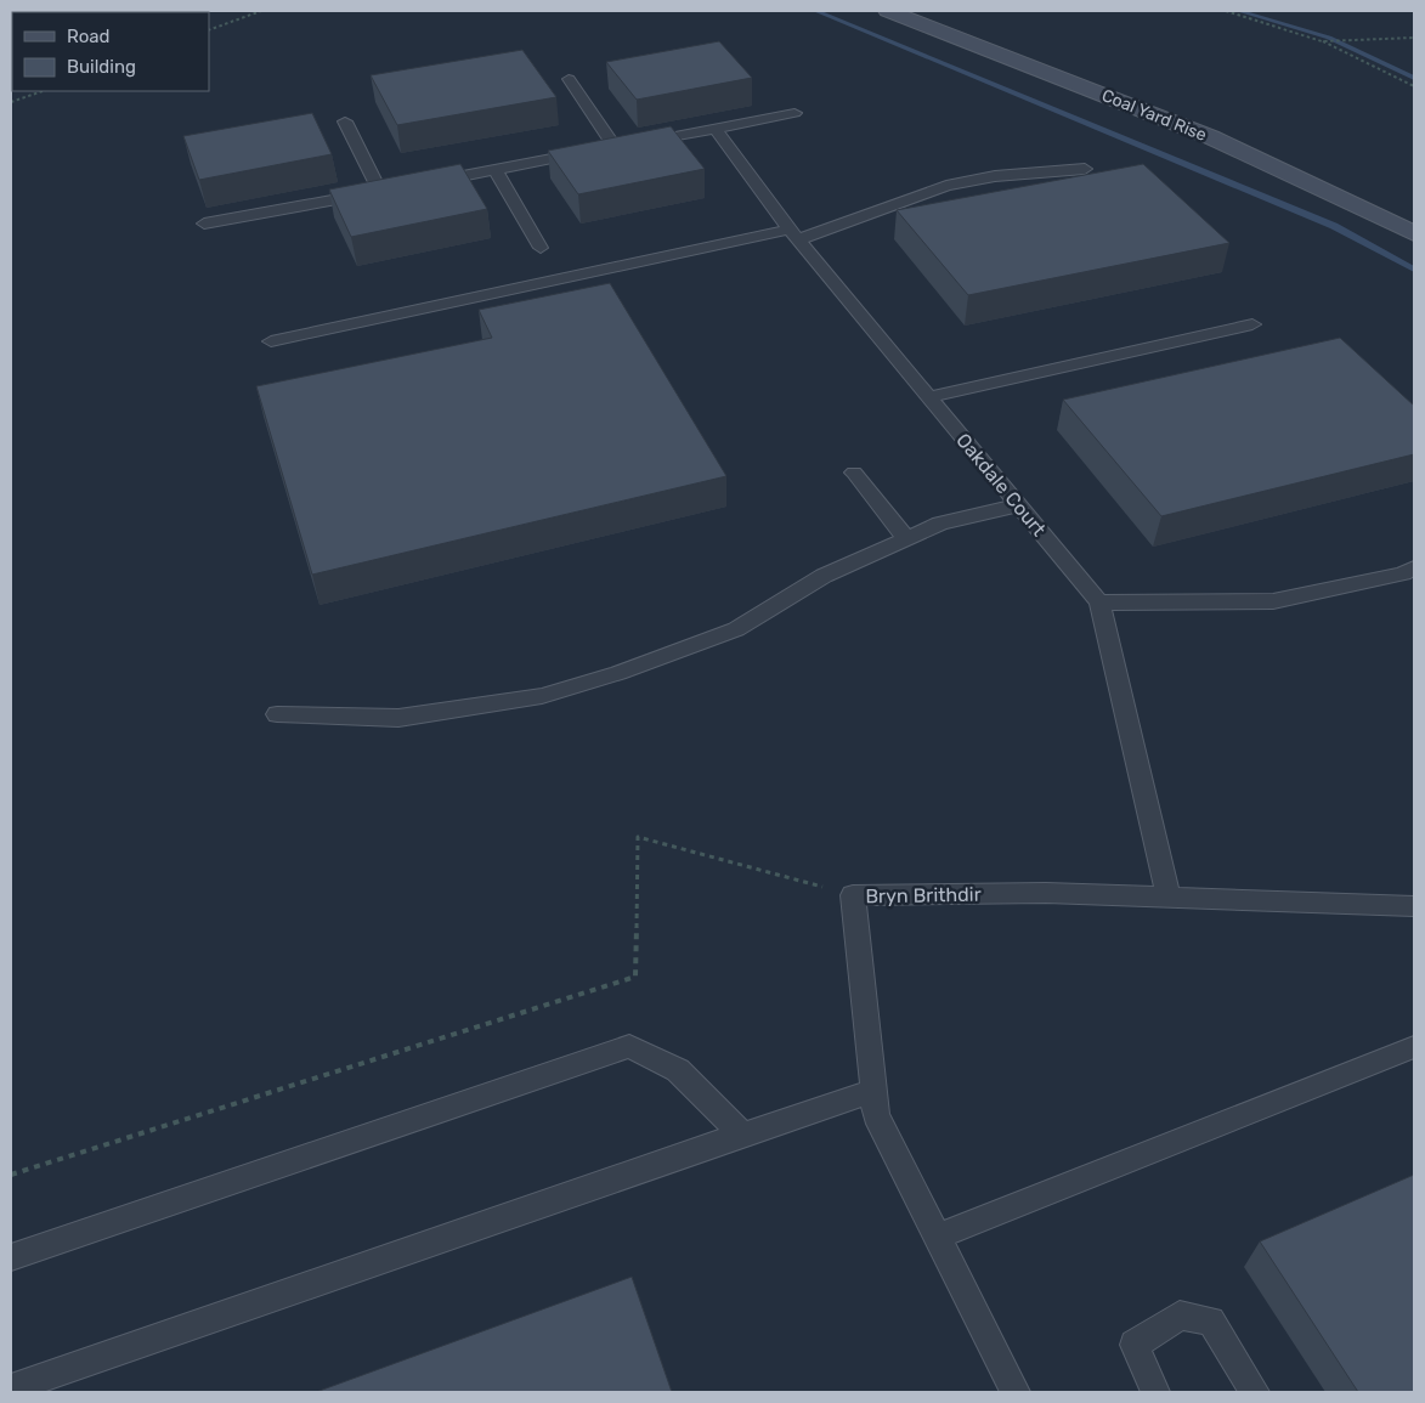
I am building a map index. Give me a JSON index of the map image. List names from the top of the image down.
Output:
{
  "streets": {
    "main road": ["Coal Yard Rise"],
    "lane": ["Oakdale Court", "Bryn Brithdir"]
  },
  "crossings": [
    ["Oakdale Court", "Bryn Brithdir"]
  ],
  "legend": ["Road", "Building"]
}
